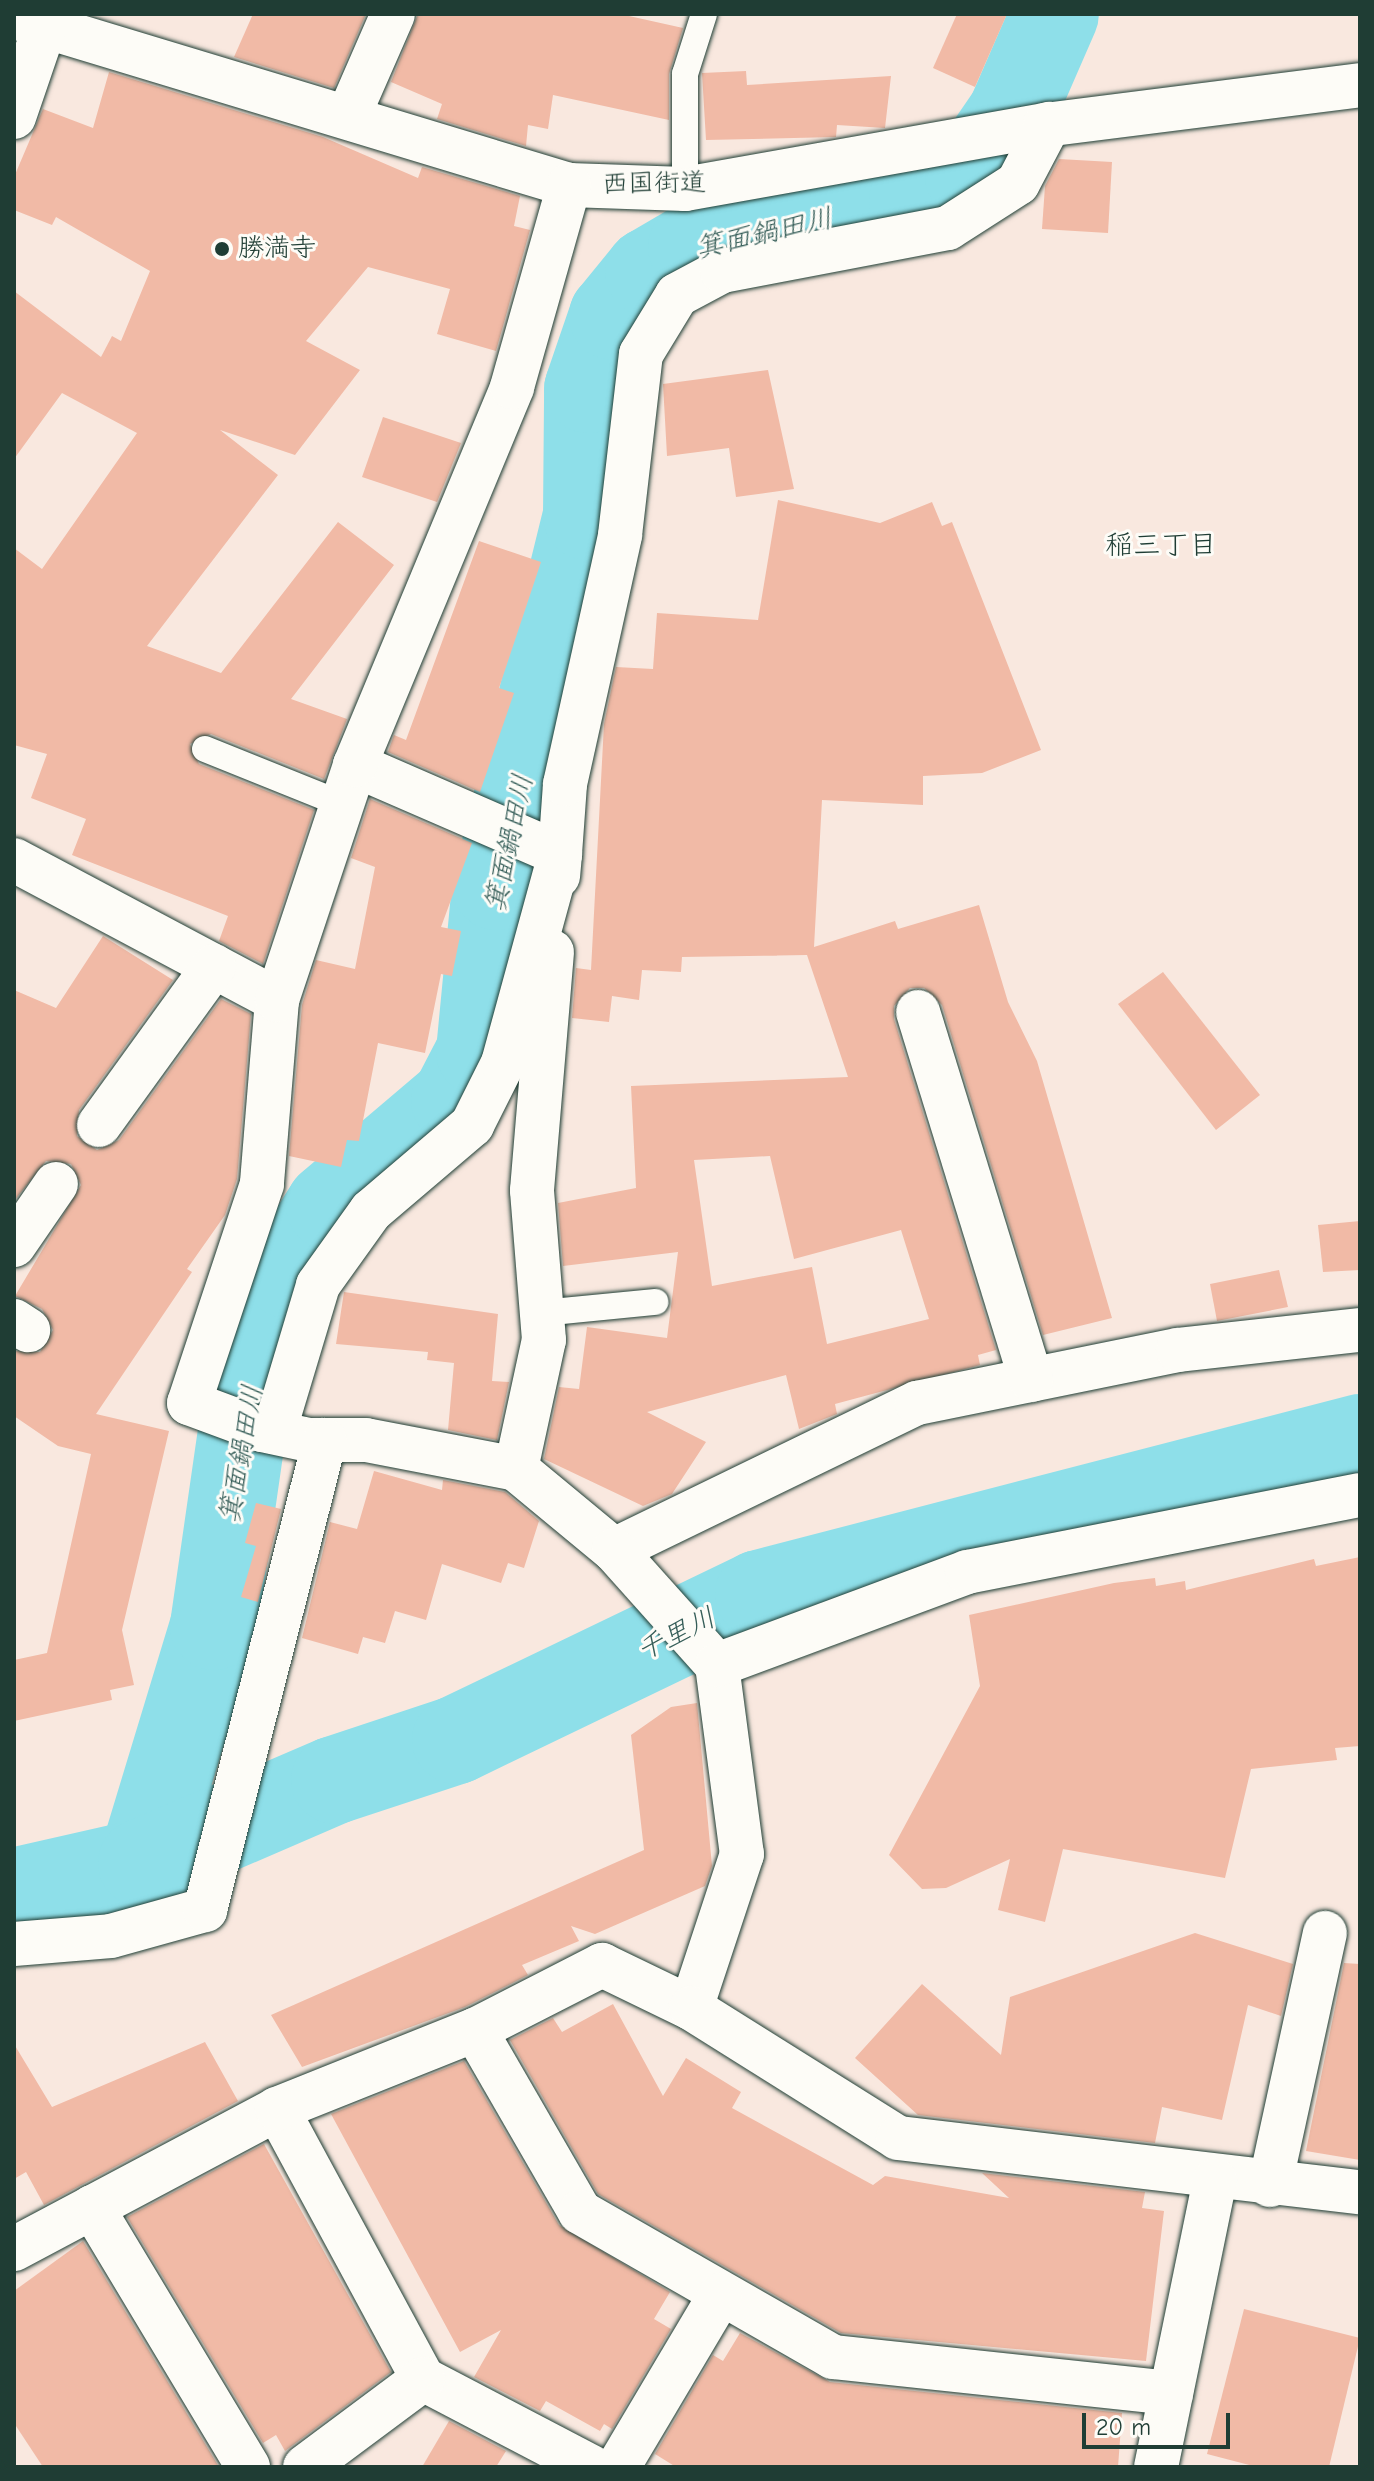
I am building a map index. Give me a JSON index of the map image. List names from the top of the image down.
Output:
{
  "streets": {
    "street": ["西国街道"]
  },
  "districts": ["稲三丁目"],
  "water": ["箕面鍋田川", "千里川"],
  "places": ["勝満寺"],
  "scale_bar": "20 m"
}
